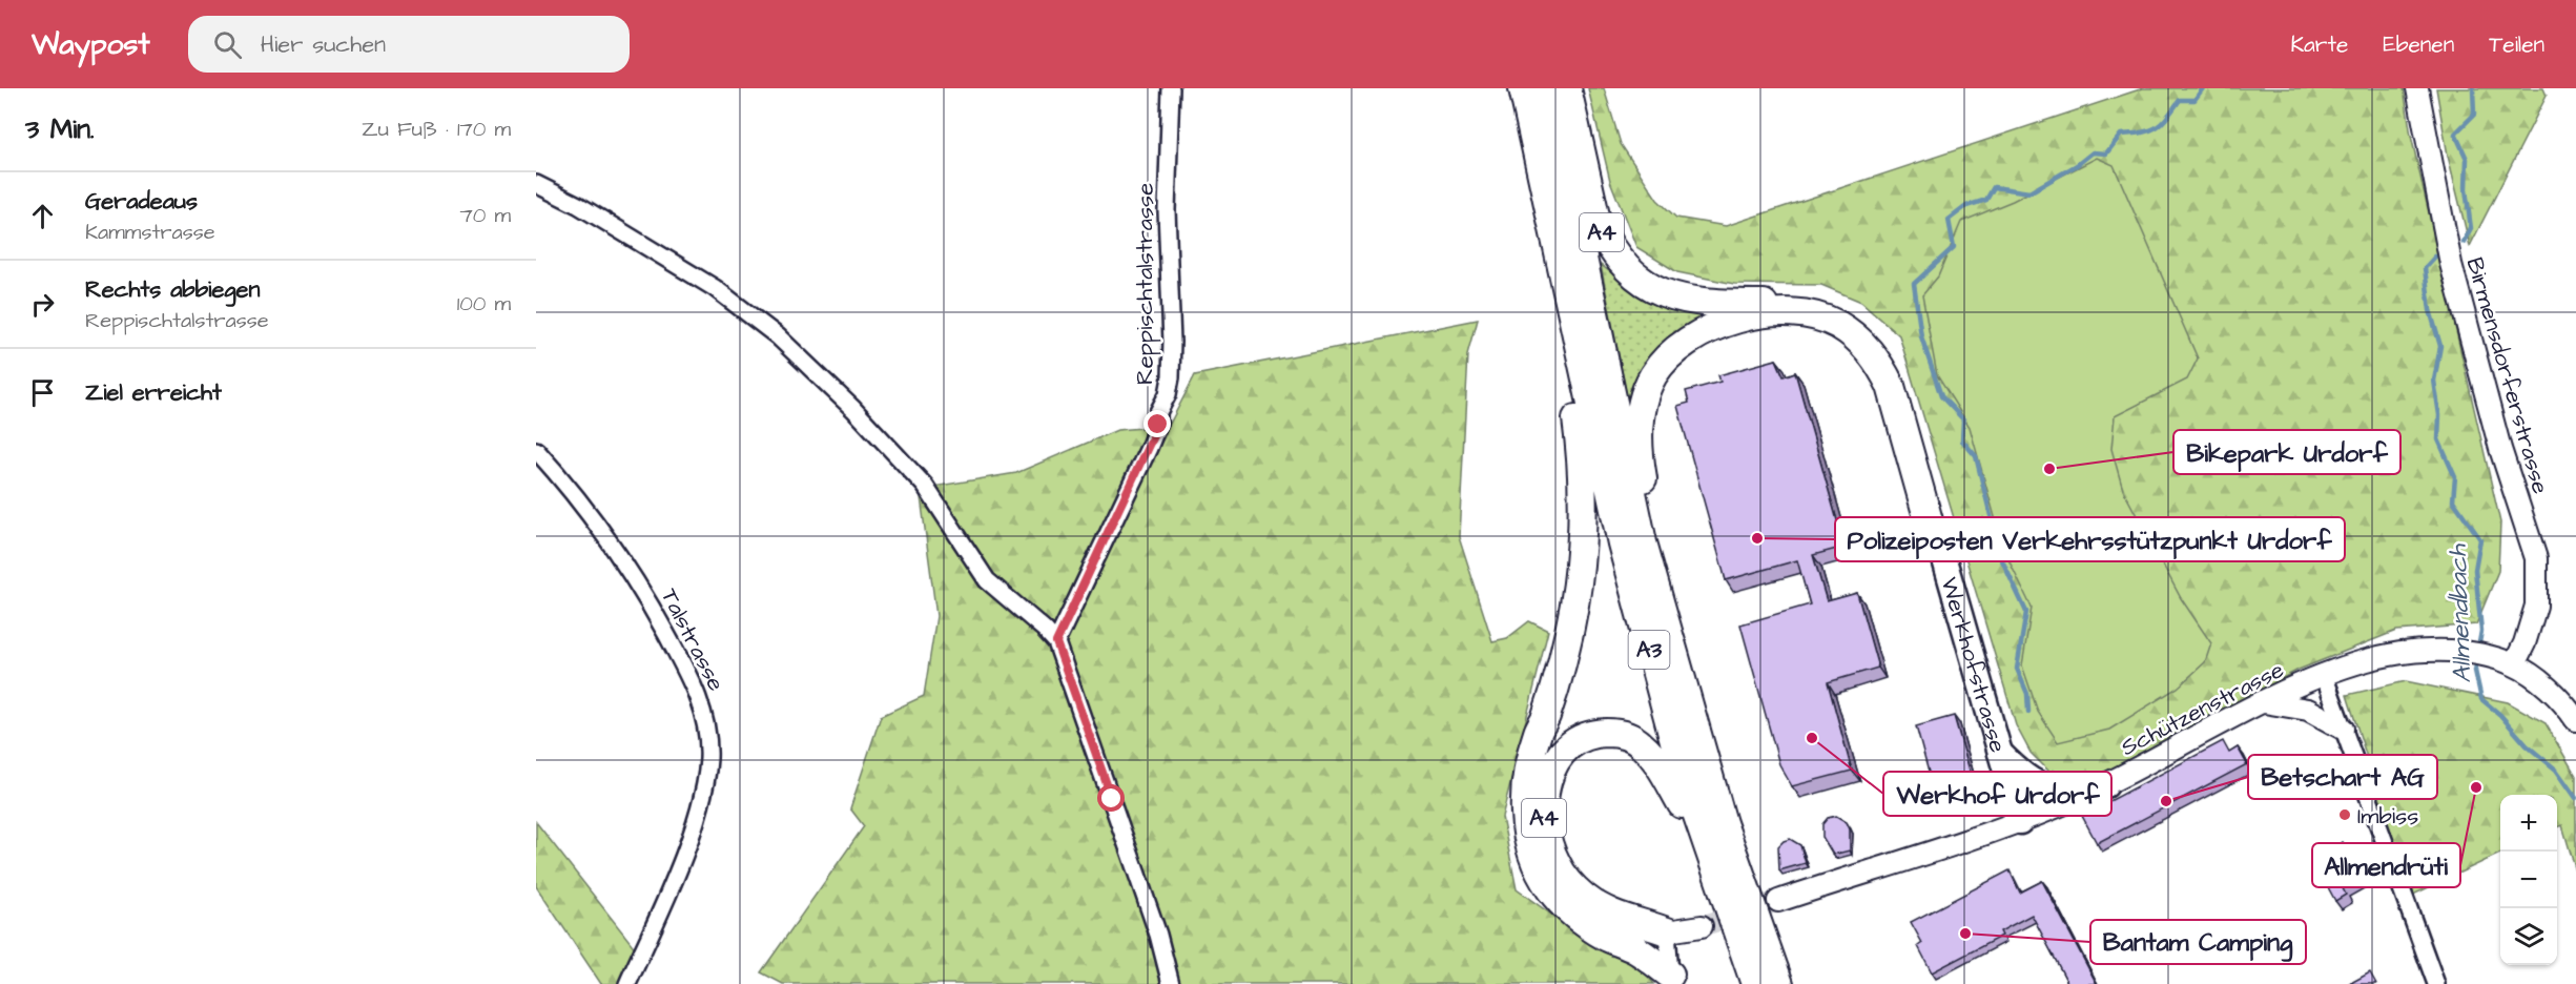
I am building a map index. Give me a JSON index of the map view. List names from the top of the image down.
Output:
{
  "streets": {
    "highway": ["A4", "A3"],
    "main road": ["Birmensdorferstrasse", "Werkhofstrasse", "Schützenstrasse"],
    "street": ["Reppischtalstrasse", "Talstrasse"]
  },
  "crossings": [
    ["A4", "A3"],
    ["Birmensdorferstrasse", "Schützenstrasse"],
    ["Werkhofstrasse", "Schützenstrasse"]
  ],
  "water": ["Allmendbach"],
  "places": [
    "Bikepark Urdorf",
    "Polizeiposten Verkehrsstützpunkt Urdorf",
    "Werkhof Urdorf",
    "Allmendrüti",
    "Betschart AG",
    "Imbiss",
    "Bantam Camping"
  ],
  "page": {
    "header": "Waypost",
    "search": "Hier suchen",
    "nav": ["Karte", "Ebenen", "Teilen"],
    "heading": ["3 Min.", "Zu Fuß · 170 m"],
    "list": [
      ["Geradeaus", "Kammstrasse", "70 m"],
      ["Rechts abbiegen", "Reppischtalstrasse", "100 m"],
      "Ziel erreicht"
    ],
    "map_buttons": ["+", "−"]
  }
}
